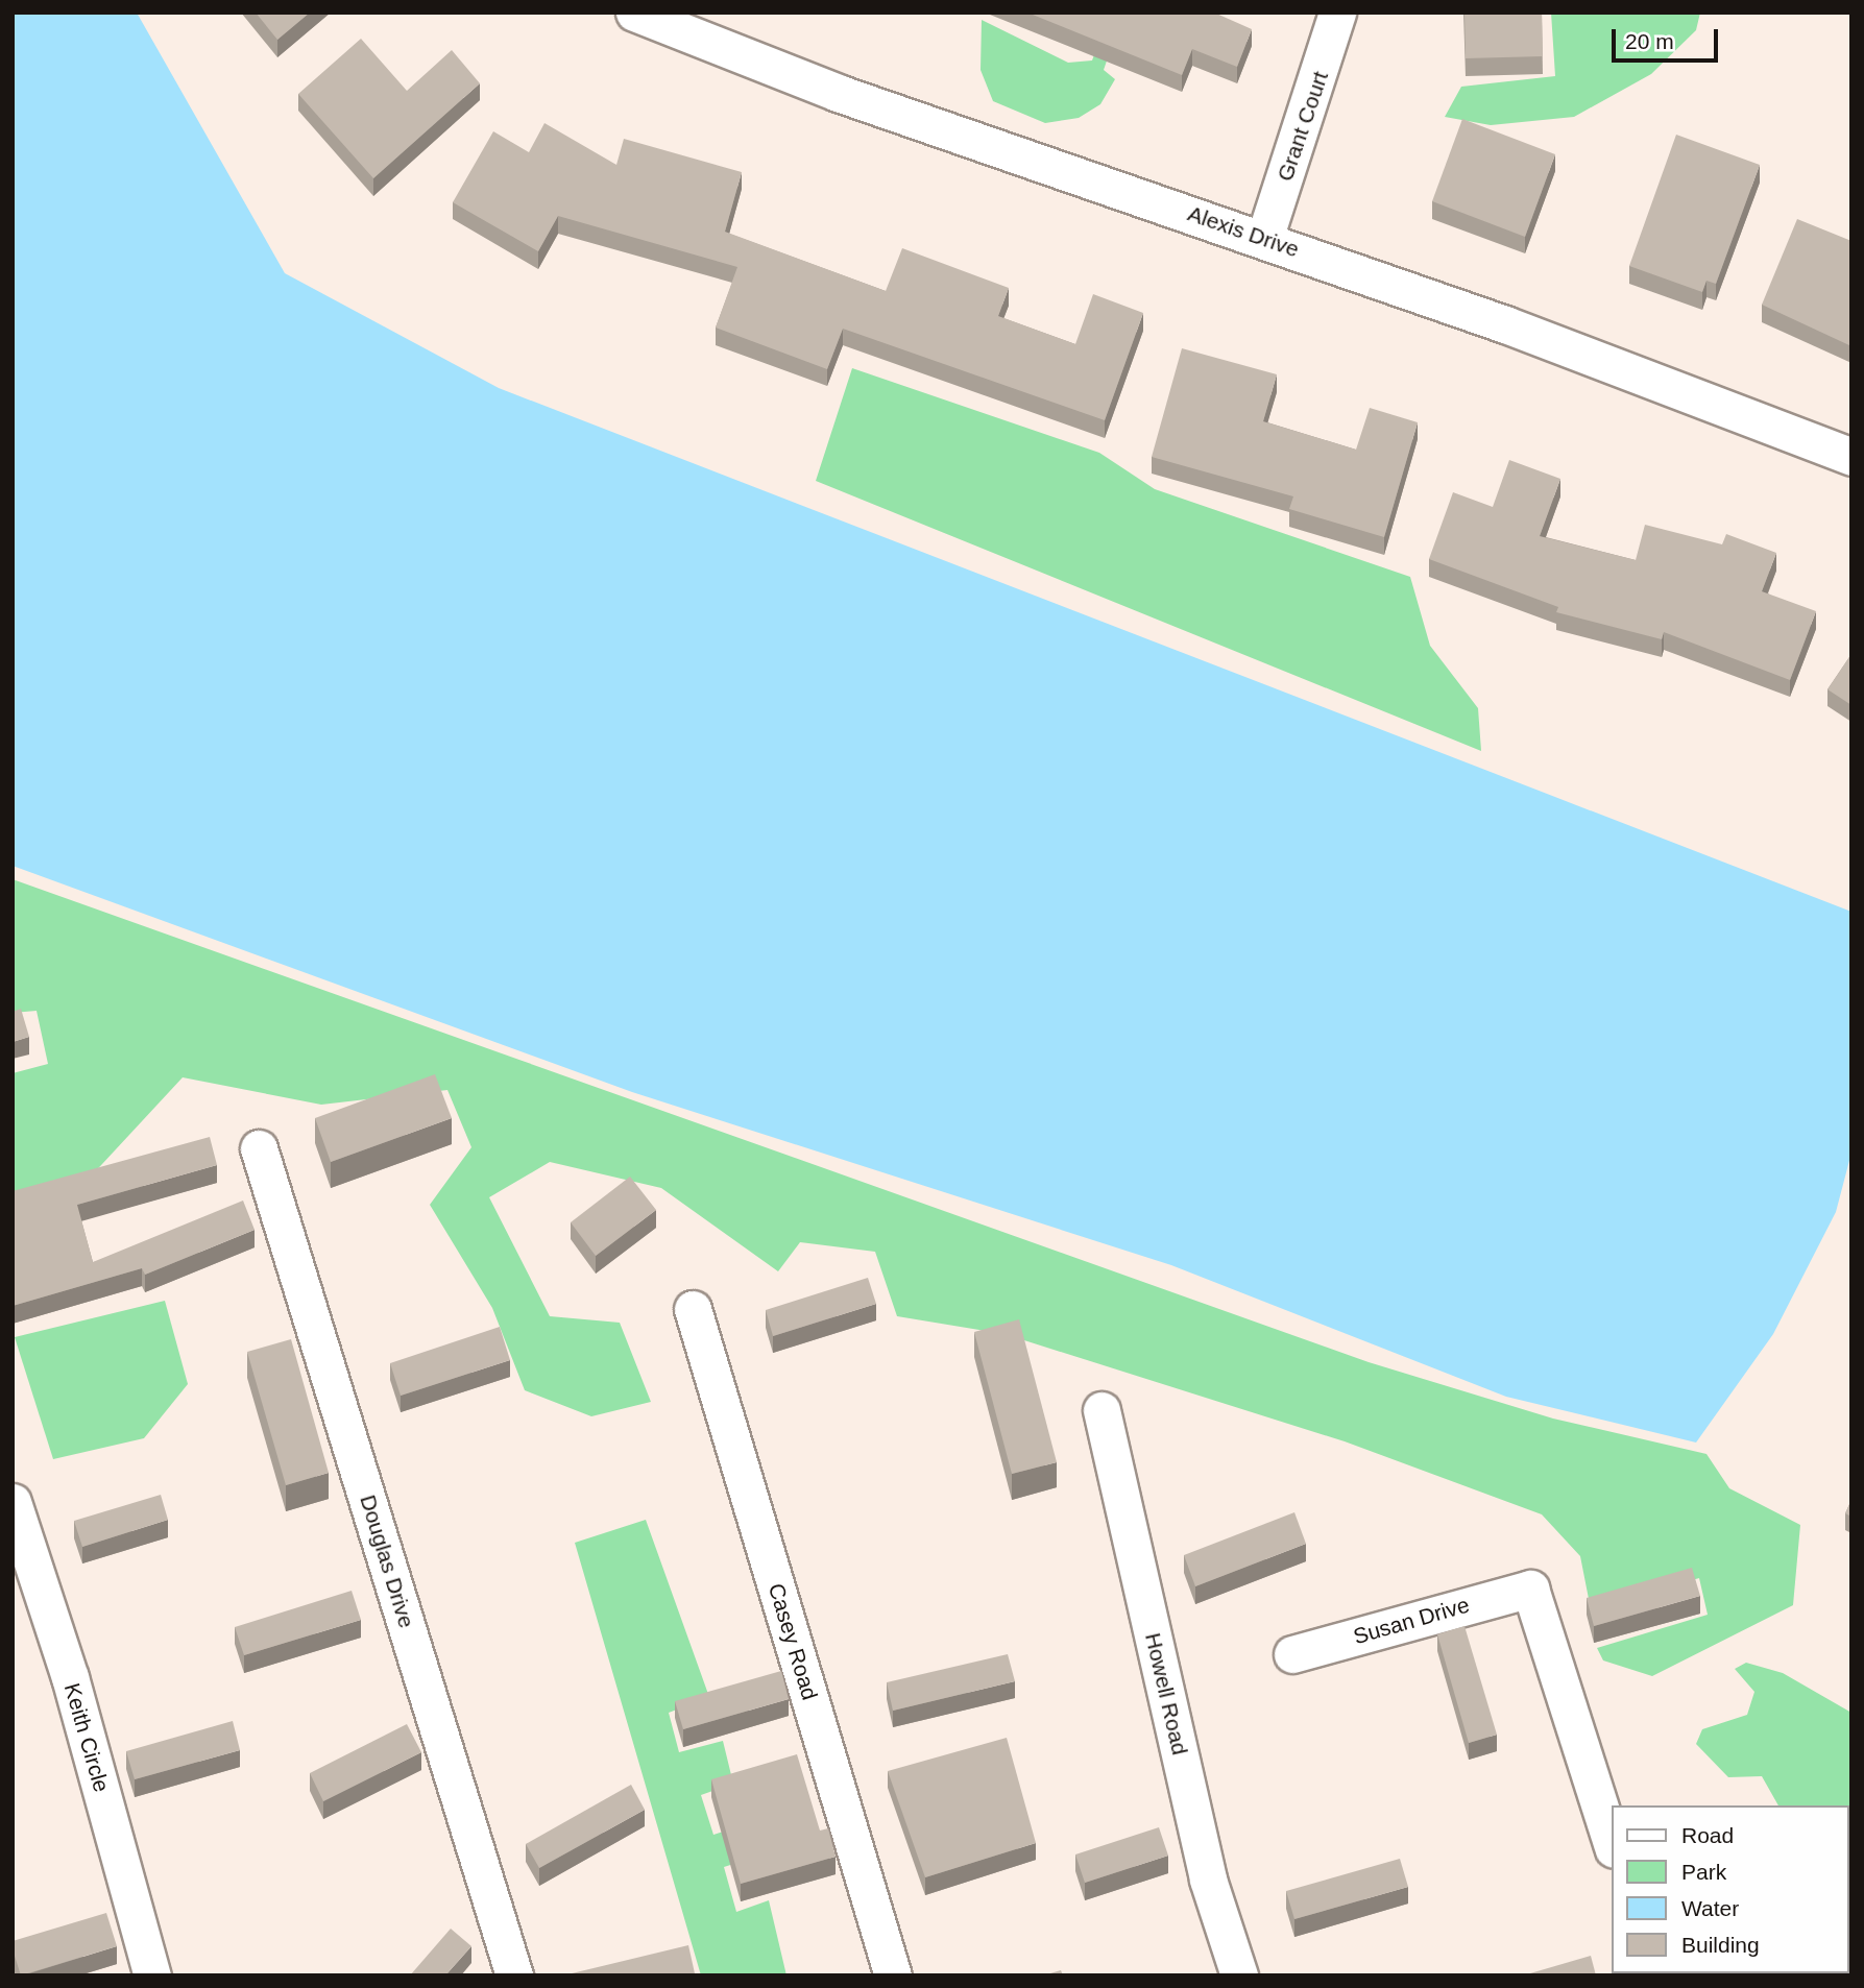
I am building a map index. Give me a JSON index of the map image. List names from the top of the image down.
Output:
{
  "streets": {
    "street": [
      "Grant Court",
      "Alexis Drive",
      "Douglas Drive",
      "Susan Drive",
      "Casey Road",
      "Howell Road",
      "Keith Circle"
    ]
  },
  "crossings": [
    ["Grant Court", "Alexis Drive"]
  ],
  "legend": [
    "Road",
    "Park",
    "Water",
    "Building"
  ],
  "scale_bar": "20 m"
}
